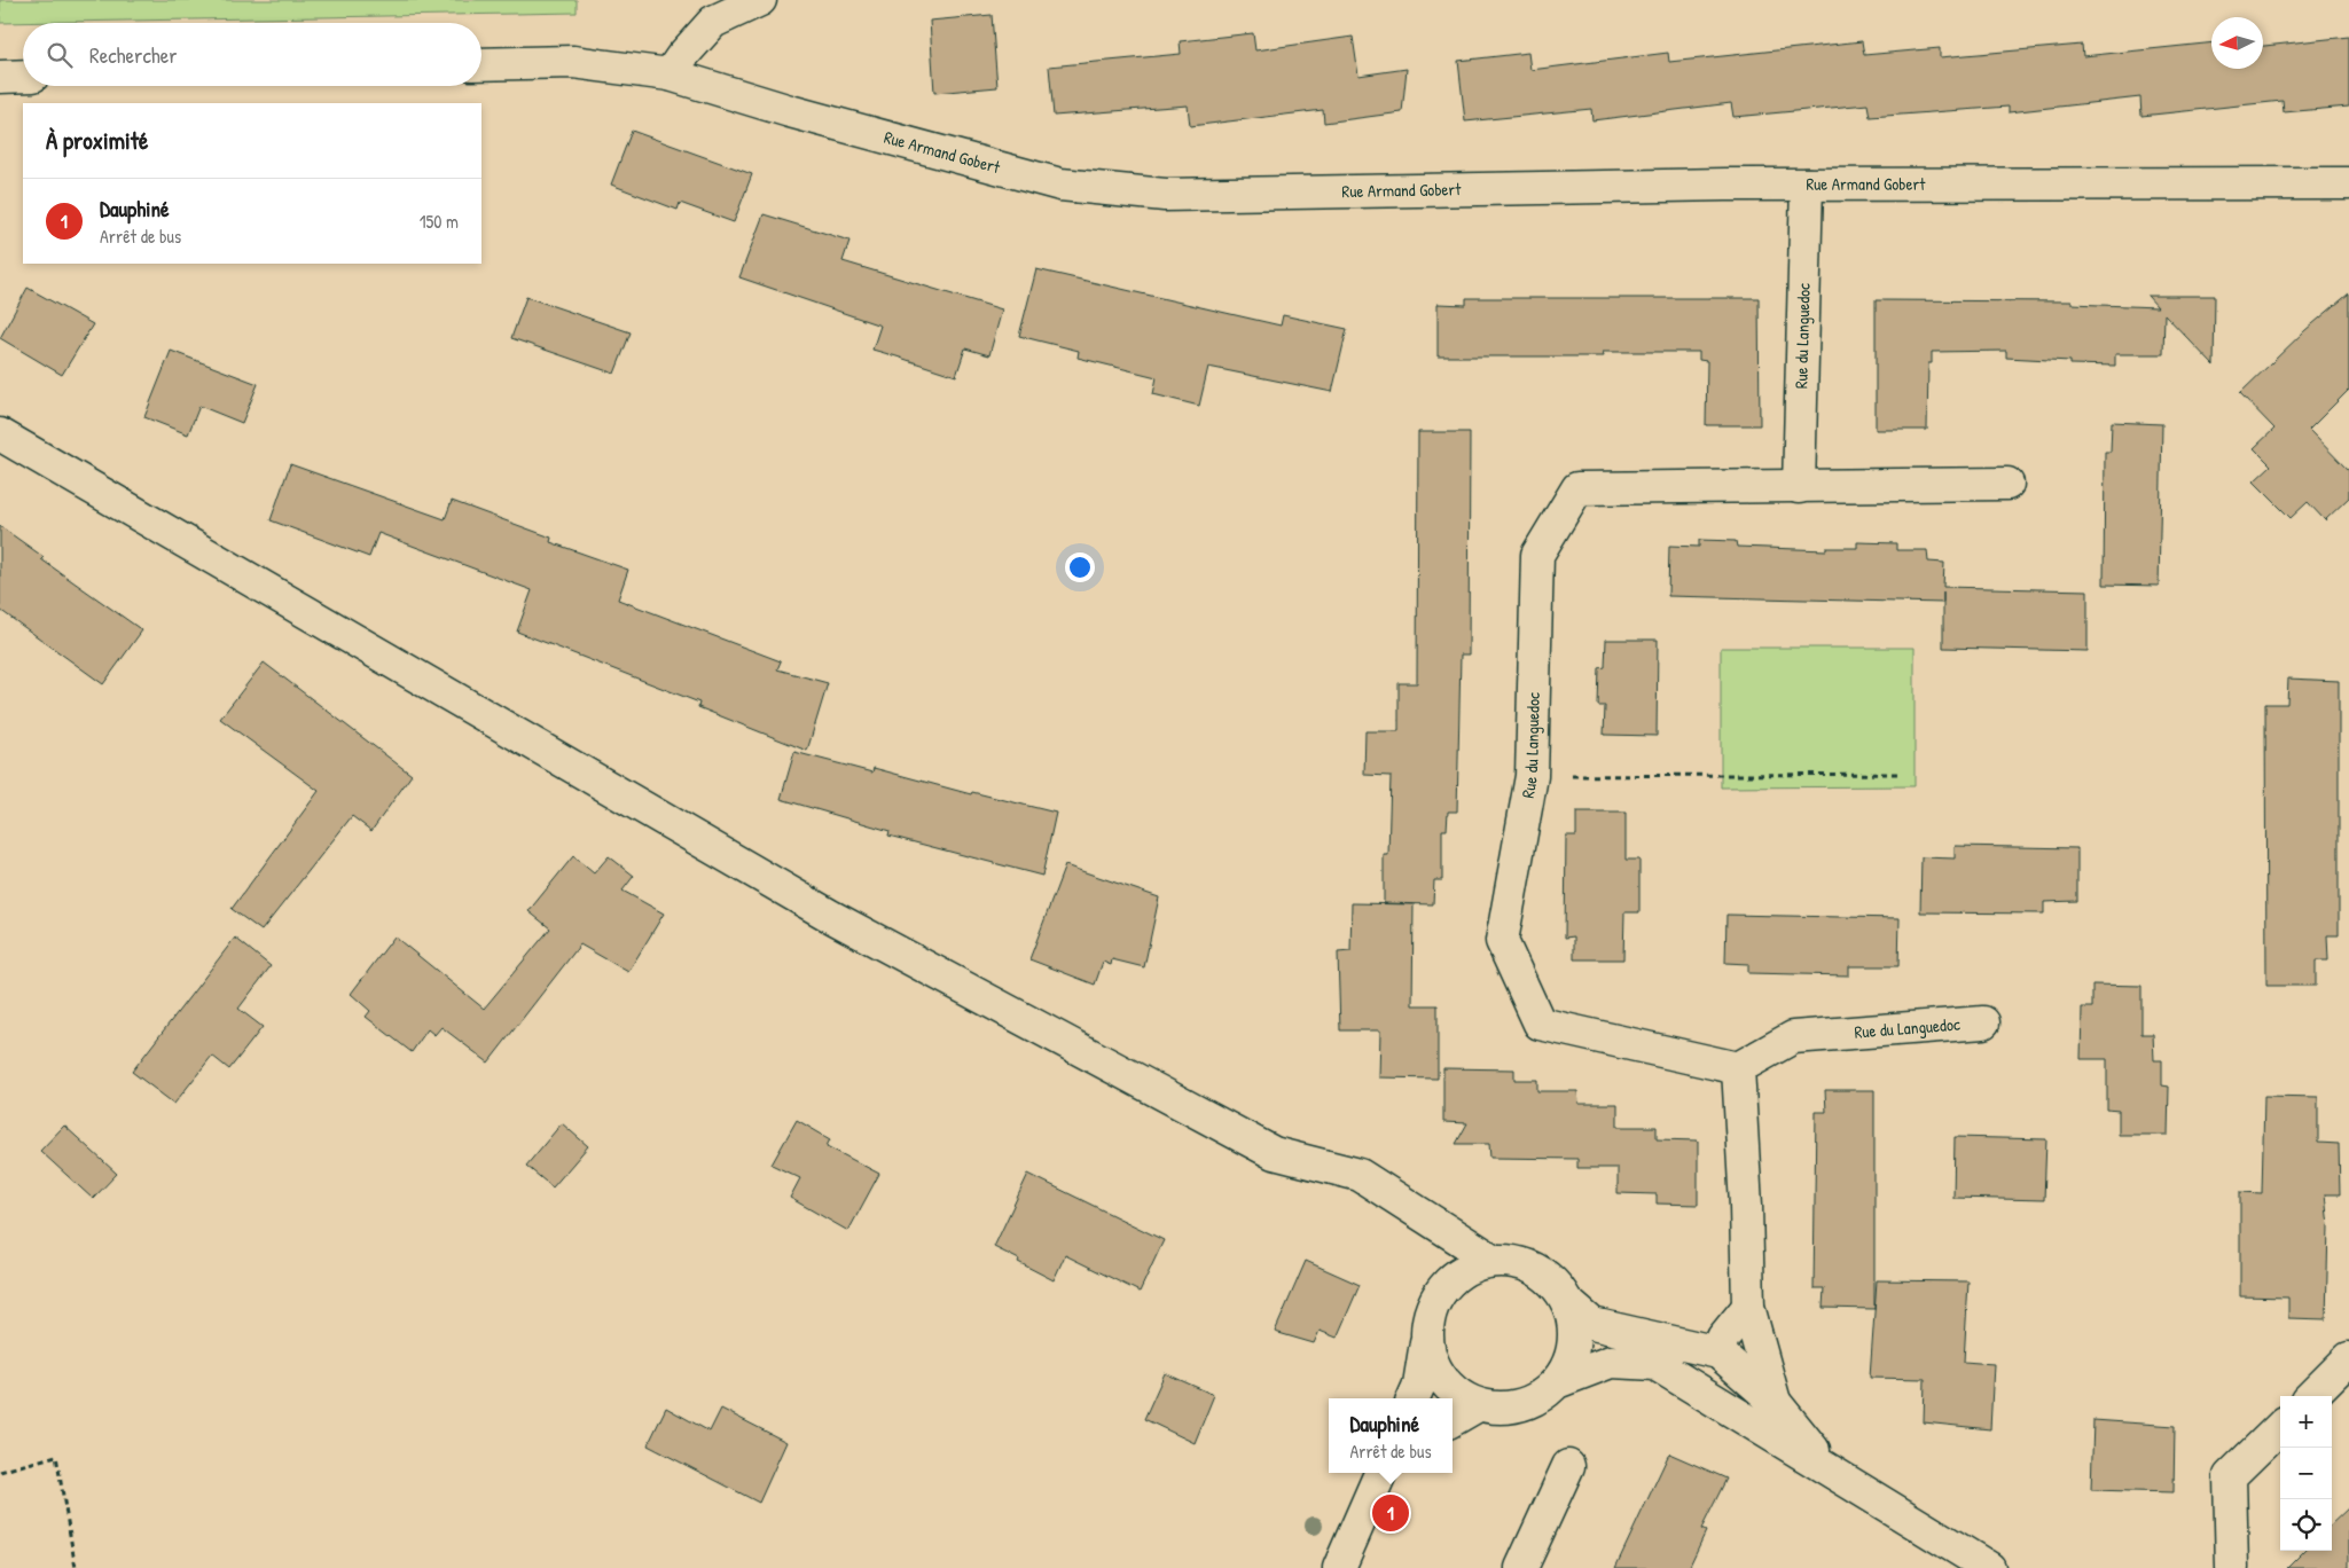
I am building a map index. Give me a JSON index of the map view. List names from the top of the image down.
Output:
{
  "streets": {
    "street": ["Rue Armand Gobert", "Rue du Languedoc"]
  },
  "crossings": [
    ["Rue Armand Gobert", "Rue du Languedoc"]
  ],
  "north": "left",
  "page": {
    "search": "Rechercher",
    "heading": "À proximité",
    "list": [
      {
        "mark": "1",
        "name": "Dauphiné",
        "note": "Arrêt de bus",
        "value": "150 m"
      }
    ],
    "map_buttons": ["+", "−"],
    "popup": ["Dauphiné", "Arrêt de bus"],
    "pins": "1"
  }
}
